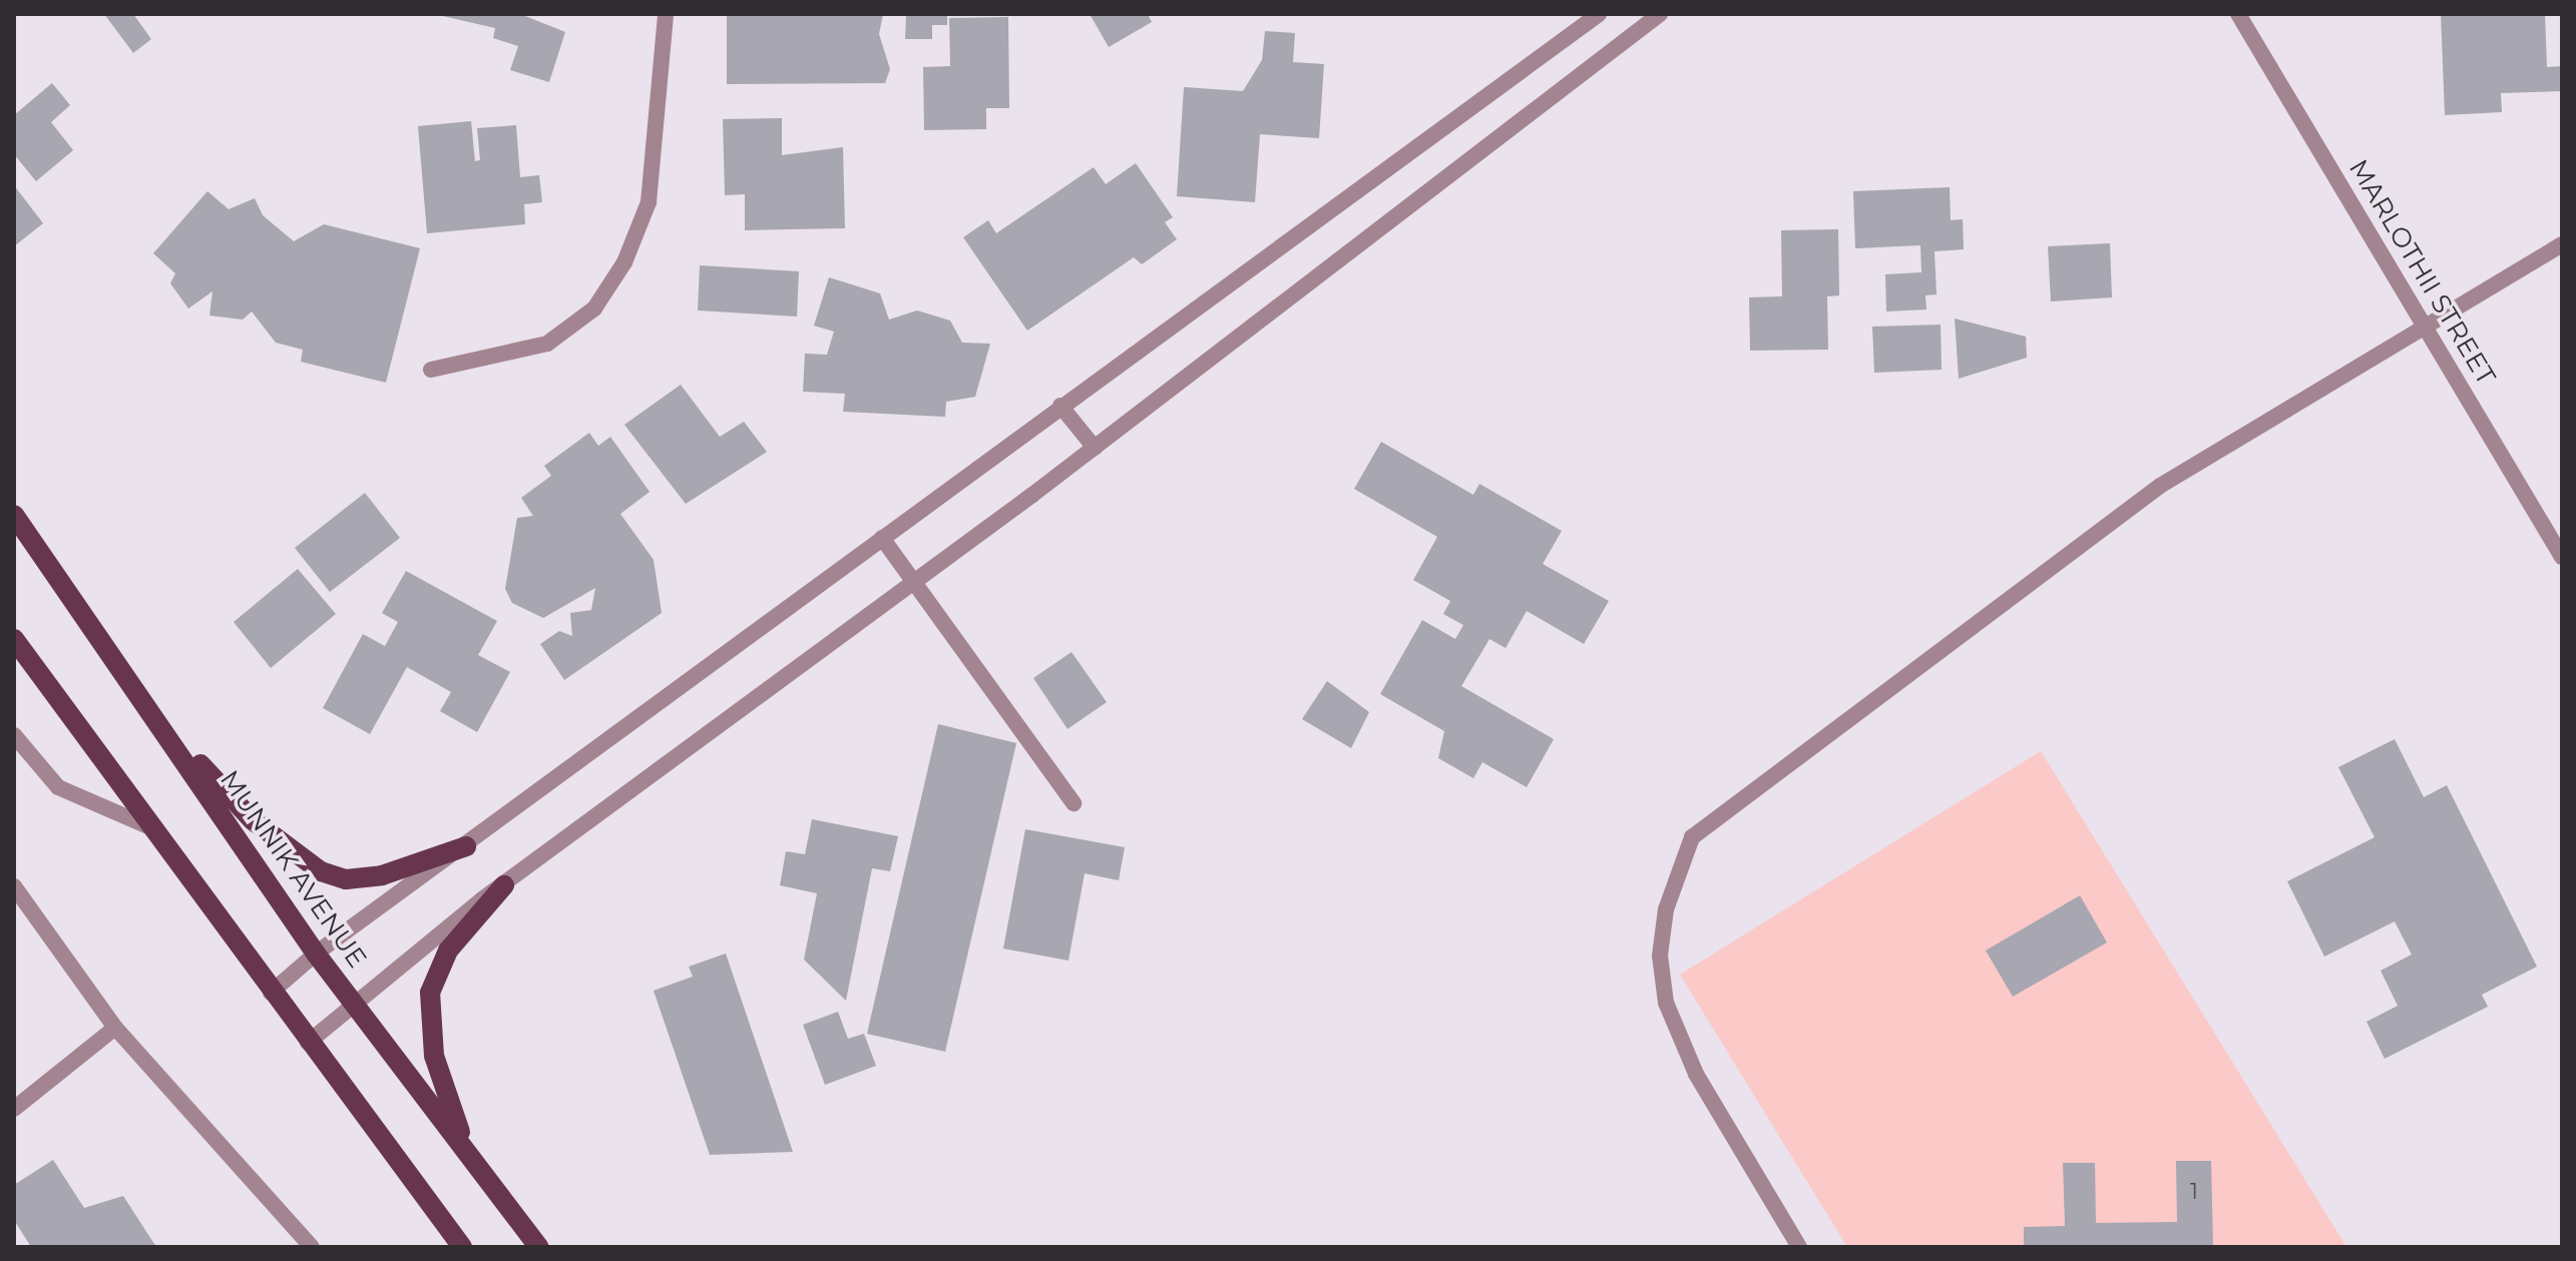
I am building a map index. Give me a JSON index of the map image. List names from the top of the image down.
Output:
{
  "streets": {
    "main road": ["MUNNIK AVENUE"],
    "street": ["MARLOTHII STREET"]
  },
  "house_numbers": ["1"]
}
